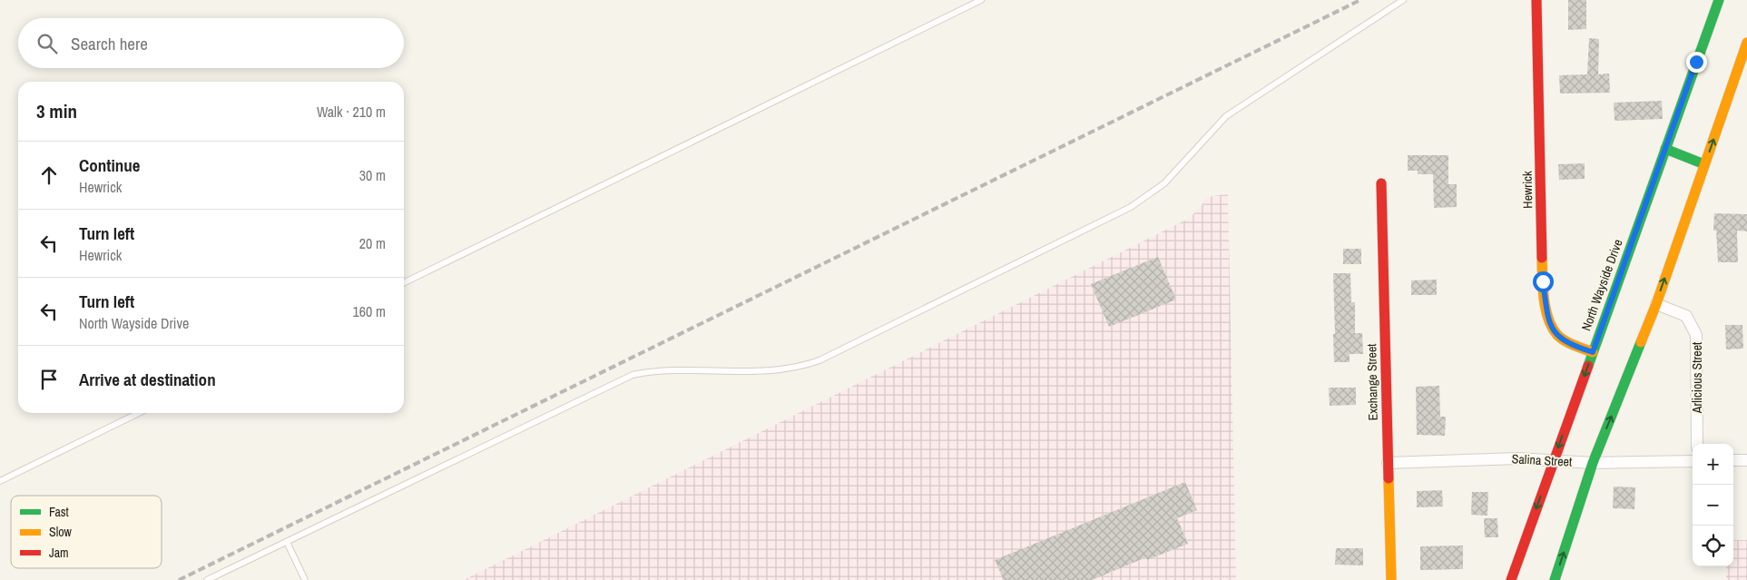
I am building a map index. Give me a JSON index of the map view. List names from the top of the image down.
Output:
{
  "streets": {
    "main road": ["Hewrick", "North Wayside Drive", "Exchange Street"],
    "street": ["Arlicious Street", "Salina Street"]
  },
  "crossings": [
    ["Hewrick", "North Wayside Drive"],
    ["North Wayside Drive", "Salina Street"],
    ["Exchange Street", "Salina Street"]
  ],
  "legend": ["Fast", "Slow", "Jam"],
  "page": {
    "search": "Search here",
    "heading": ["3 min", "Walk · 210 m"],
    "list": [
      ["Continue", "Hewrick", "30 m"],
      ["Turn left", "Hewrick", "20 m"],
      ["Turn left", "North Wayside Drive", "160 m"],
      "Arrive at destination"
    ],
    "map_buttons": ["+", "−"]
  }
}
